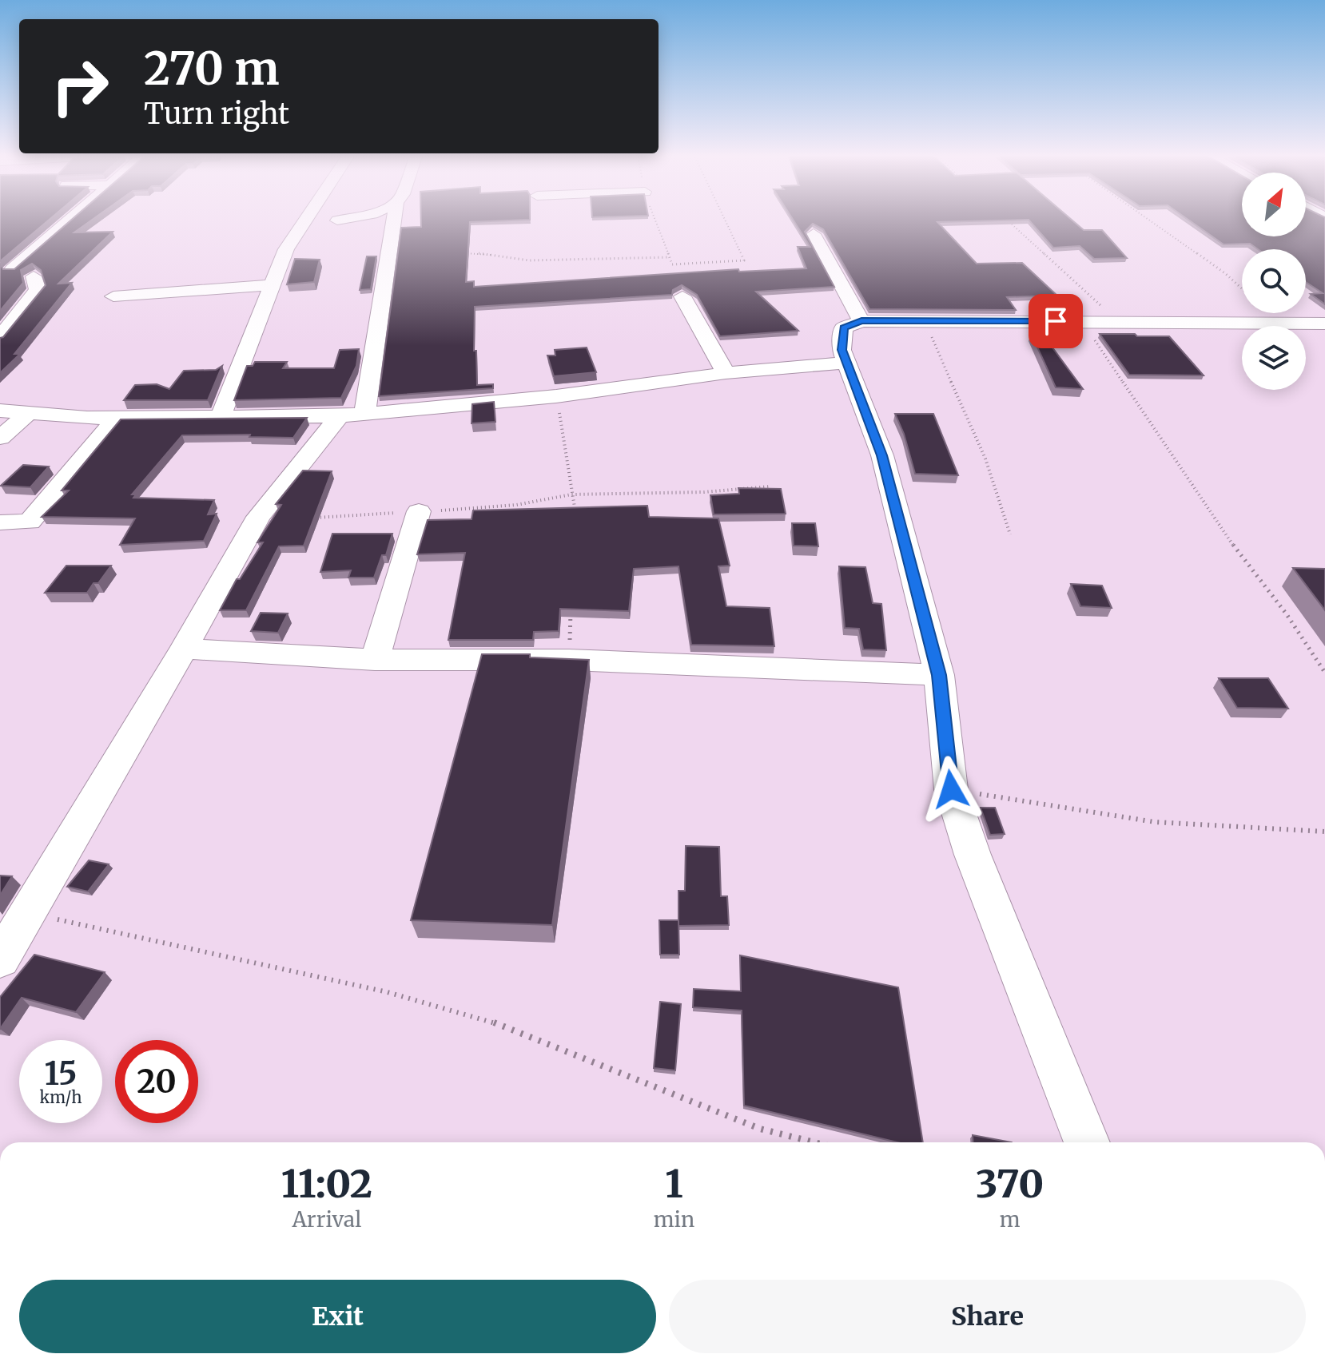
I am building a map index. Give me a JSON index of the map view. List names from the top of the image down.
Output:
{
  "north": "top right",
  "page": {
    "turn": ["270 m", "Turn right"],
    "speed": "15 km/h",
    "limit": "20",
    "eta": [
      "11:02",
      "Arrival",
      "1",
      "min",
      "370",
      "m"
    ],
    "buttons": ["Exit", "Share"]
  }
}
